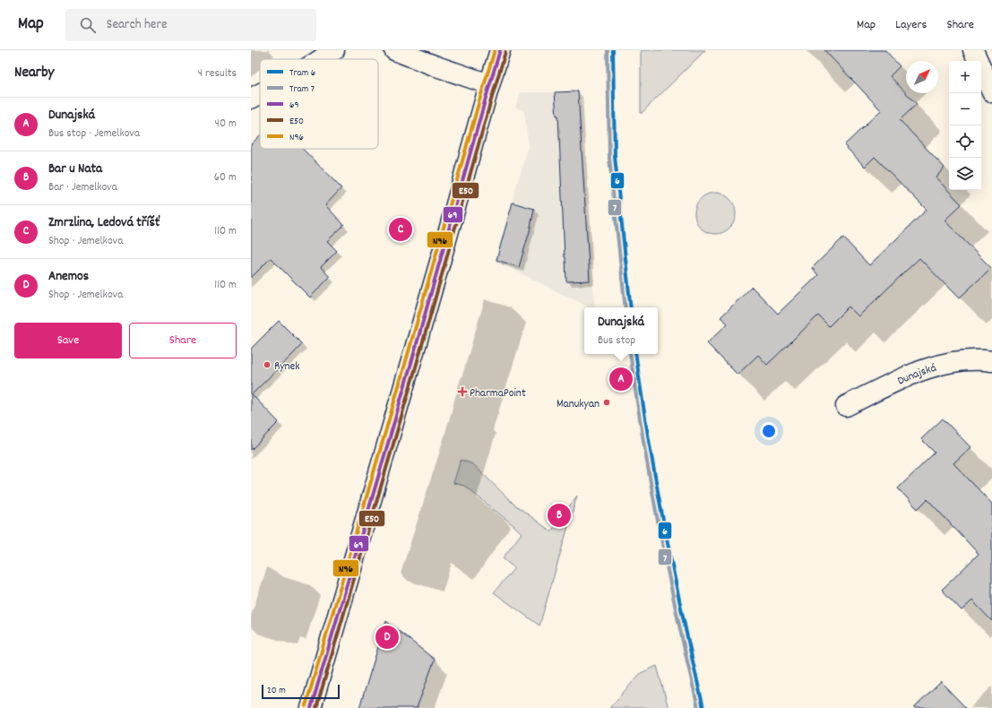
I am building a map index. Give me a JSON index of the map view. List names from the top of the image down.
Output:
{
  "streets": {
    "street": ["Dunajská"]
  },
  "places": {
    "other": ["Rynek", "Manukyan"],
    "health": ["PharmaPoint"]
  },
  "lines": [
    "tram line 6",
    "tram line 7",
    "transit line 69",
    "transit line N96",
    "transit line E50"
  ],
  "legend": [
    "Tram 6",
    "Tram 7",
    "69",
    "E50",
    "N96"
  ],
  "scale_bar": "20 m",
  "north": "top right",
  "page": {
    "header": "Map",
    "search": "Search here",
    "nav": ["Map", "Layers", "Share"],
    "heading": ["Nearby", "4 results"],
    "map_buttons": ["+", "−"],
    "list": [
      {
        "mark": "A",
        "name": "Dunajská",
        "note": "Bus stop · Jemelkova",
        "value": "40 m"
      },
      {
        "mark": "B",
        "name": "Bar u Nata",
        "note": "Bar · Jemelkova",
        "value": "60 m"
      },
      {
        "mark": "C",
        "name": "Zmrzlina, Ledová tříšť",
        "note": "Shop · Jemelkova",
        "value": "110 m"
      },
      {
        "mark": "D",
        "name": "Anemos",
        "note": "Shop · Jemelkova",
        "value": "110 m"
      }
    ],
    "pins": [
      "C",
      "A",
      "B",
      "D"
    ],
    "popup": ["Dunajská", "Bus stop"],
    "buttons": ["Save", "Share"],
    "scale": "20 m"
  }
}
